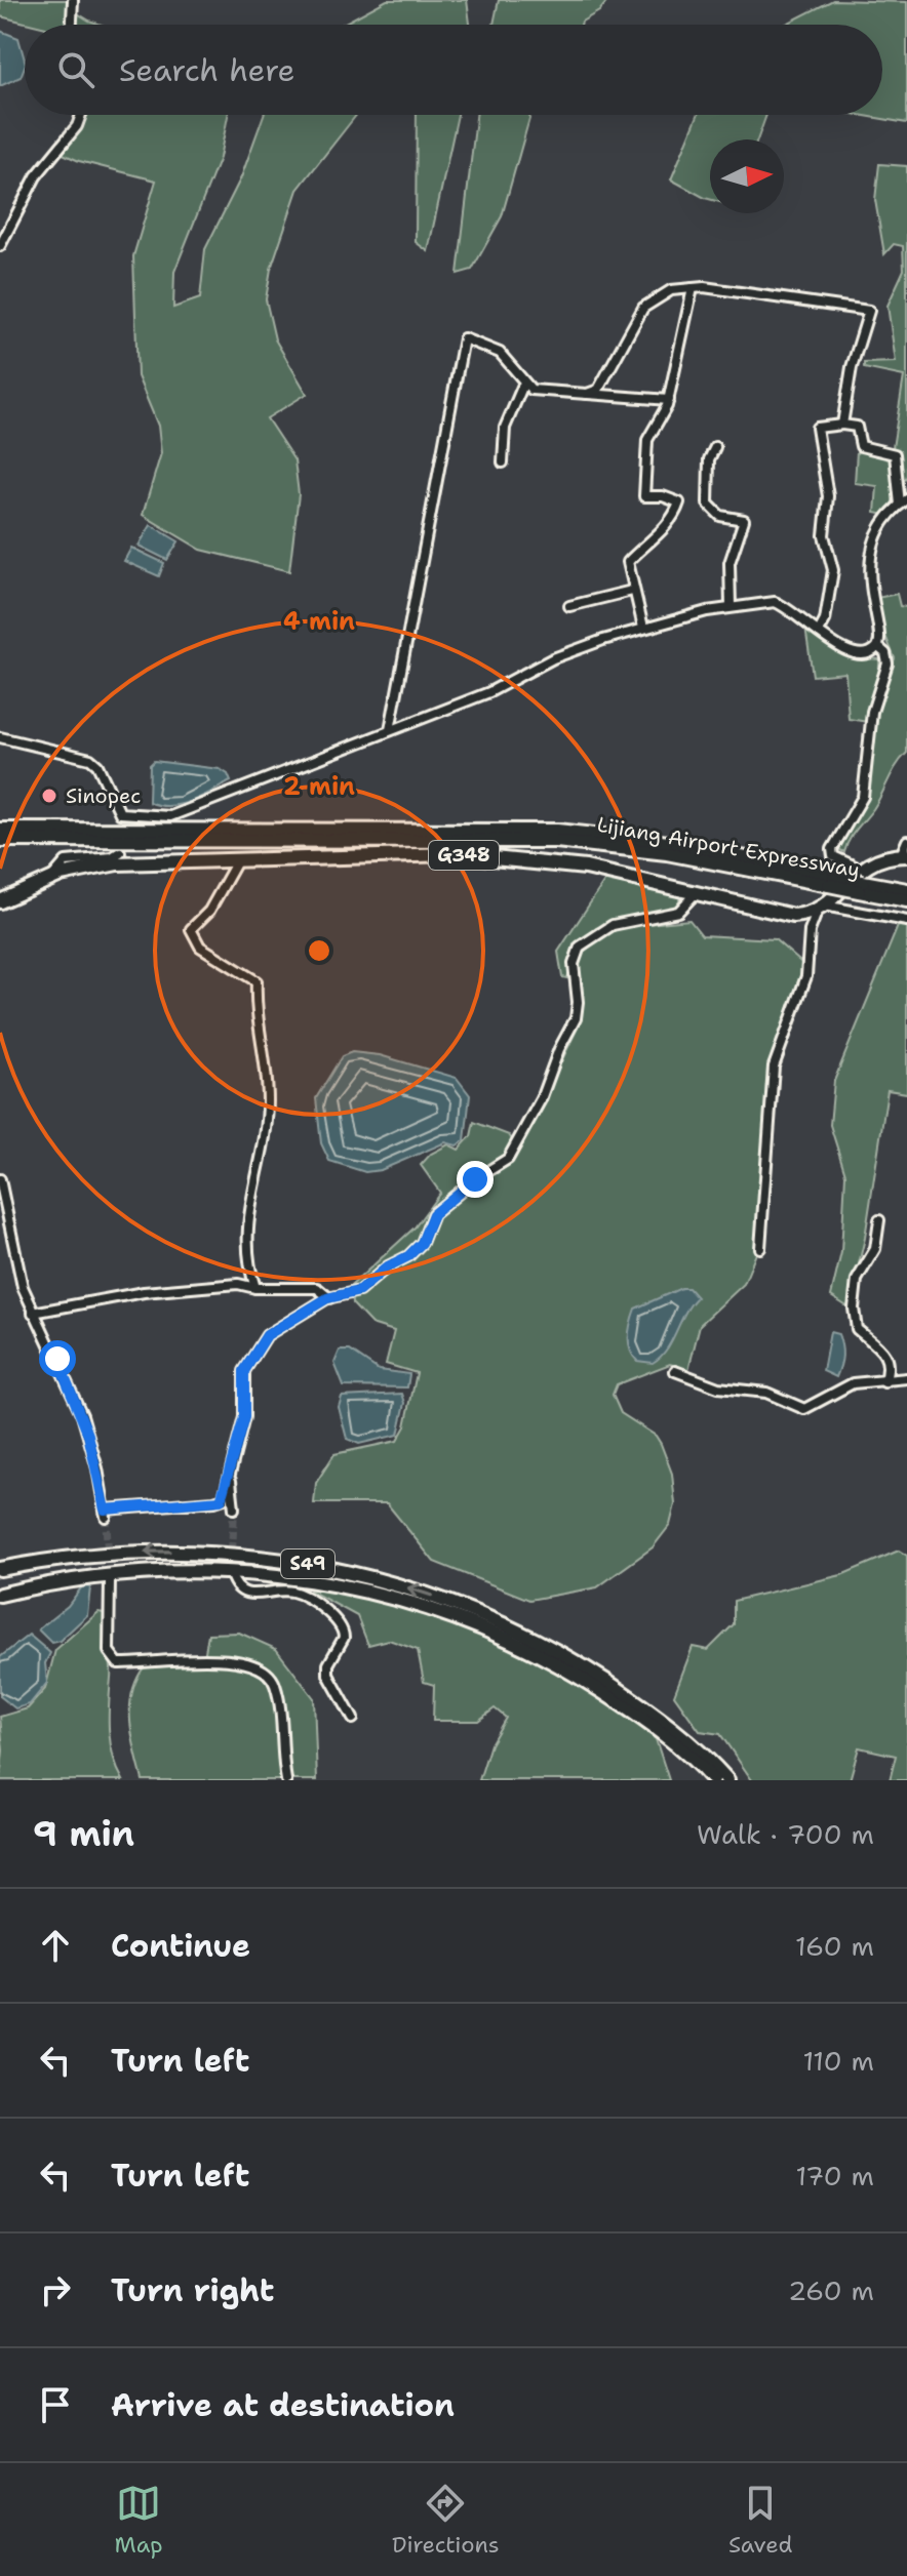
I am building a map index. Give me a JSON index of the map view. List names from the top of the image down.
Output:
{
  "streets": {
    "highway": ["Lijiang Airport Expressway", "G348", "S49"]
  },
  "places": ["Sinopec"],
  "north": "right",
  "page": {
    "search": "Search here",
    "heading": ["9 min", "Walk · 700 m"],
    "list": [
      ["Continue", "160 m"],
      ["Turn left", "110 m"],
      ["Turn left", "170 m"],
      ["Turn right", "260 m"],
      "Arrive at destination"
    ],
    "nav": ["Map", "Directions", "Saved"]
  },
  "rings": ["4 min", "2 min"]
}
